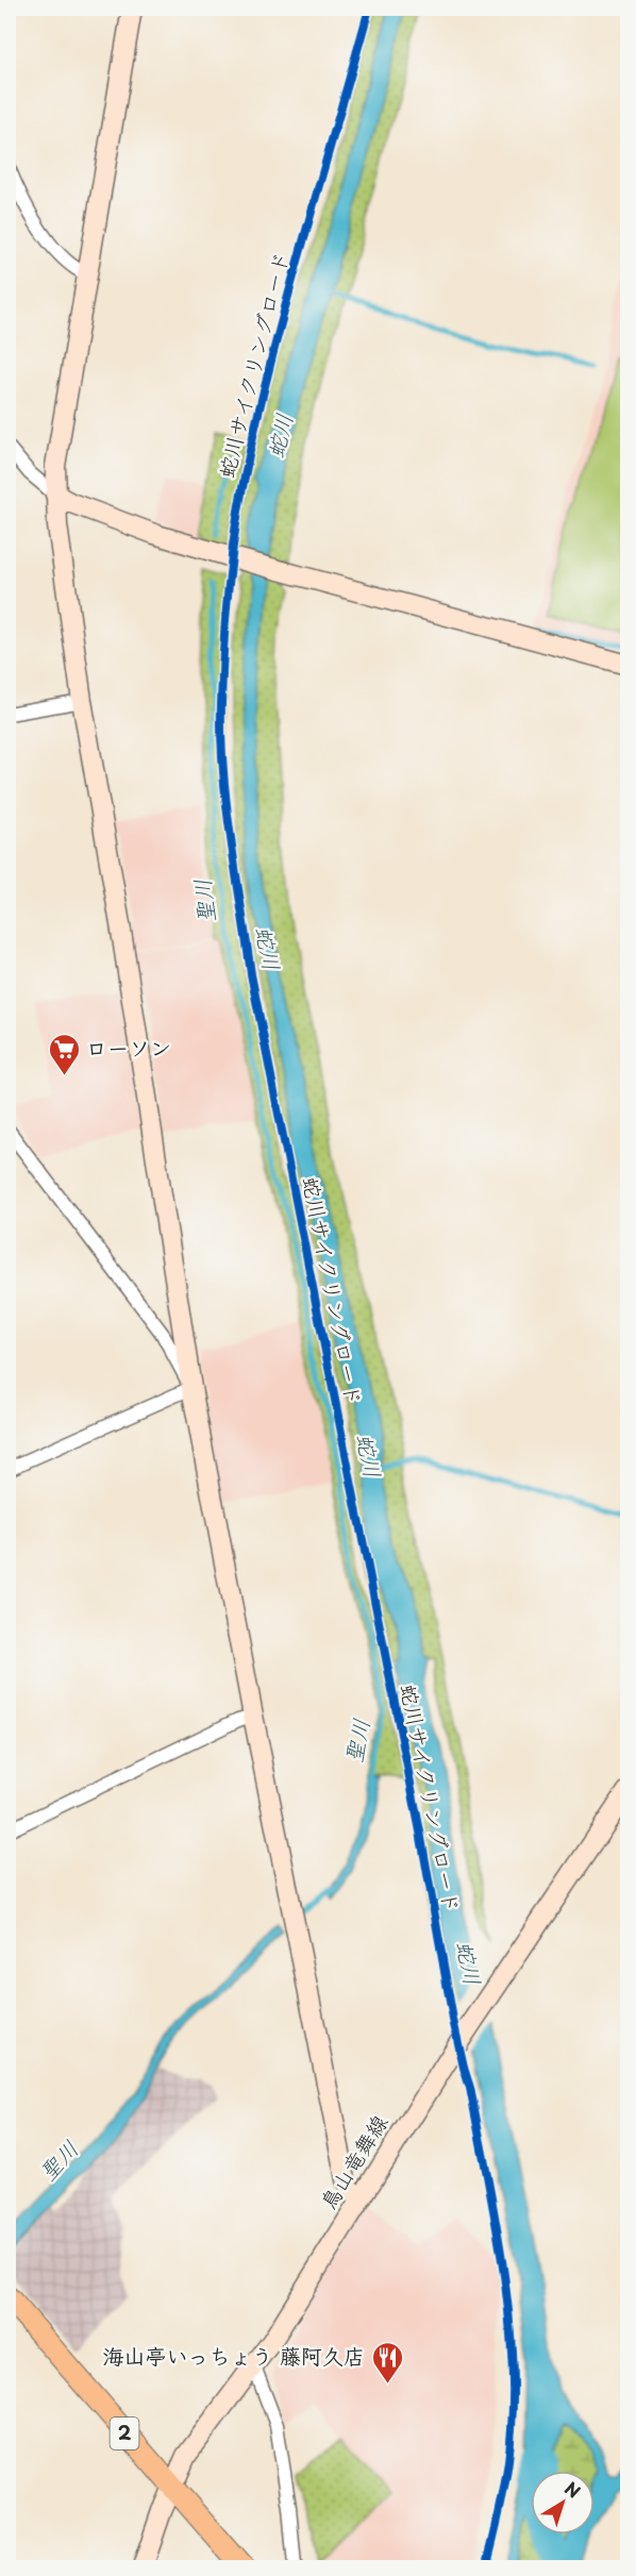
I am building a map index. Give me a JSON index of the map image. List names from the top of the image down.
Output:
{
  "streets": {
    "main road": ["2"],
    "street": ["鳥山竜舞線"],
    "cycle path": ["蛇川サイクリングロード"]
  },
  "crossings": [
    ["鳥山竜舞線", "2"]
  ],
  "water": ["蛇川", "聖川"],
  "places": {
    "supermarket": ["ローソン"],
    "restaurant": ["海山亭いっちょう 藤阿久店"]
  },
  "north": "top right"
}
